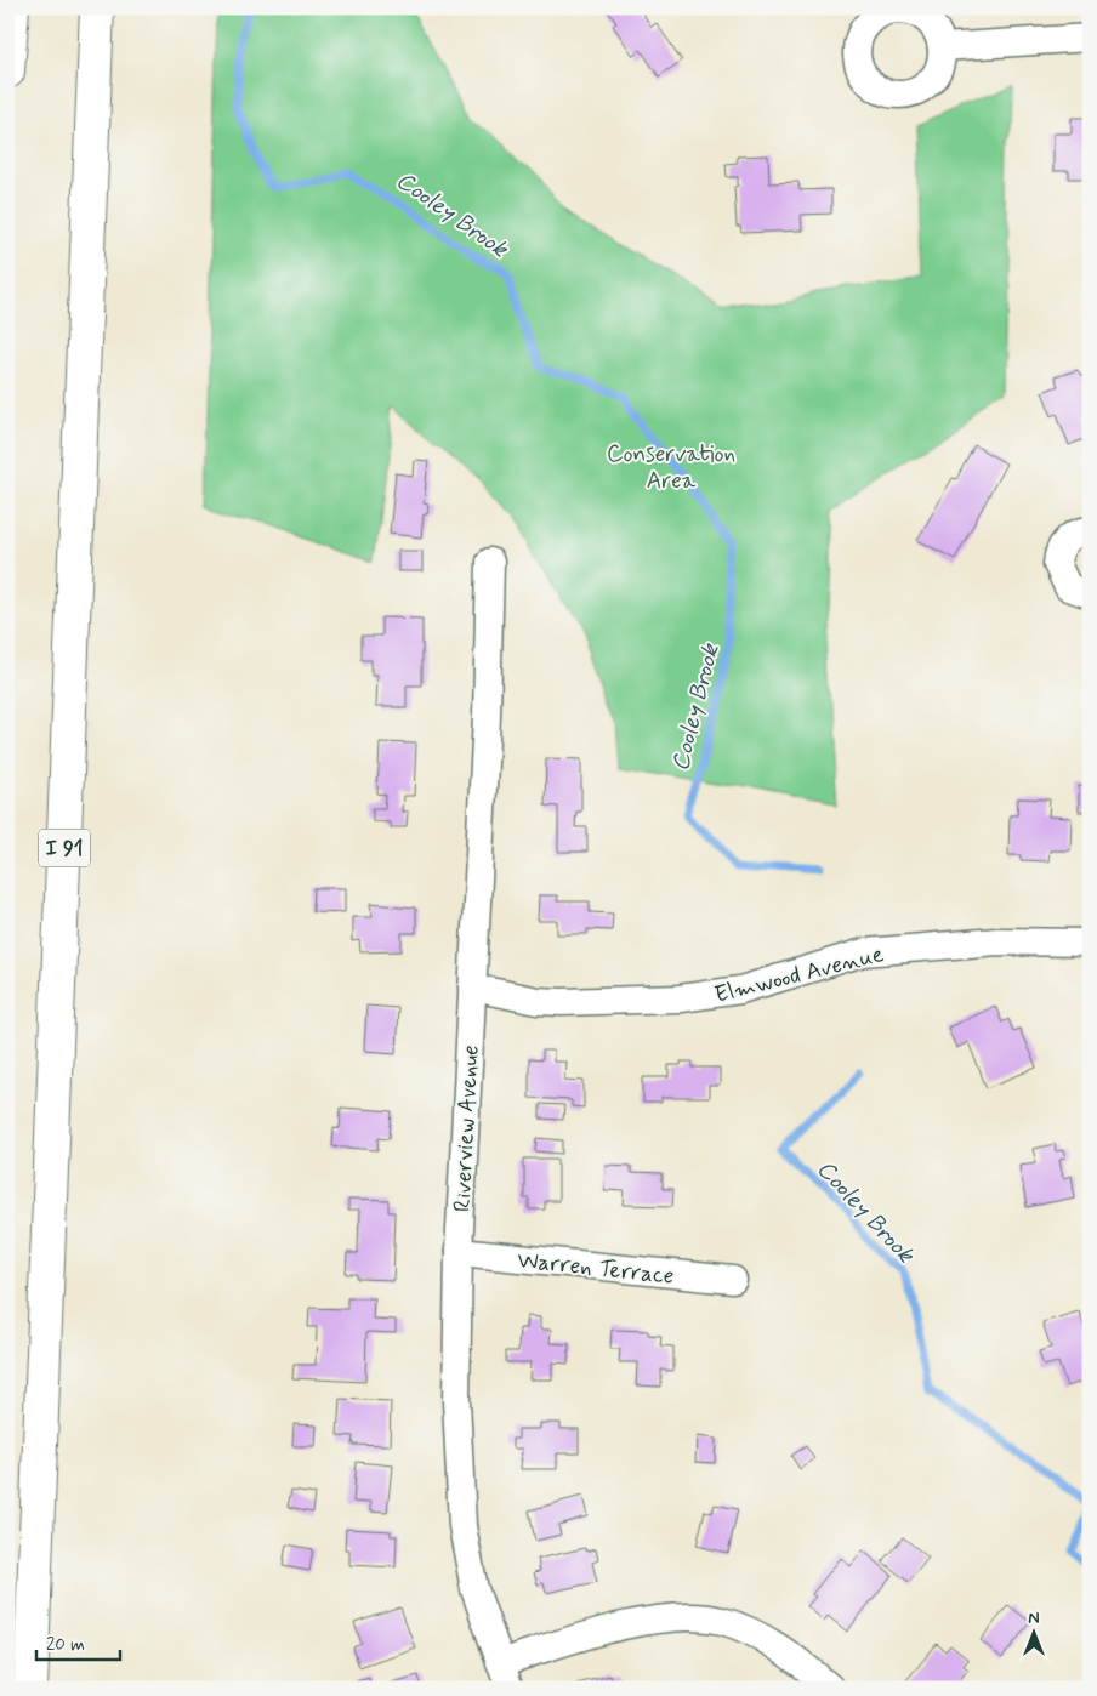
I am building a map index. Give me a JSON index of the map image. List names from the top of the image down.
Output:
{
  "streets": {
    "highway": ["I 91"],
    "street": ["Elmwood Avenue", "Riverview Avenue", "Warren Terrace"]
  },
  "crossings": [
    ["Elmwood Avenue", "Riverview Avenue"],
    ["Riverview Avenue", "Warren Terrace"]
  ],
  "water": ["Cooley Brook"],
  "parks": ["Conservation Area"],
  "scale_bar": "20 m",
  "north": "top"
}
